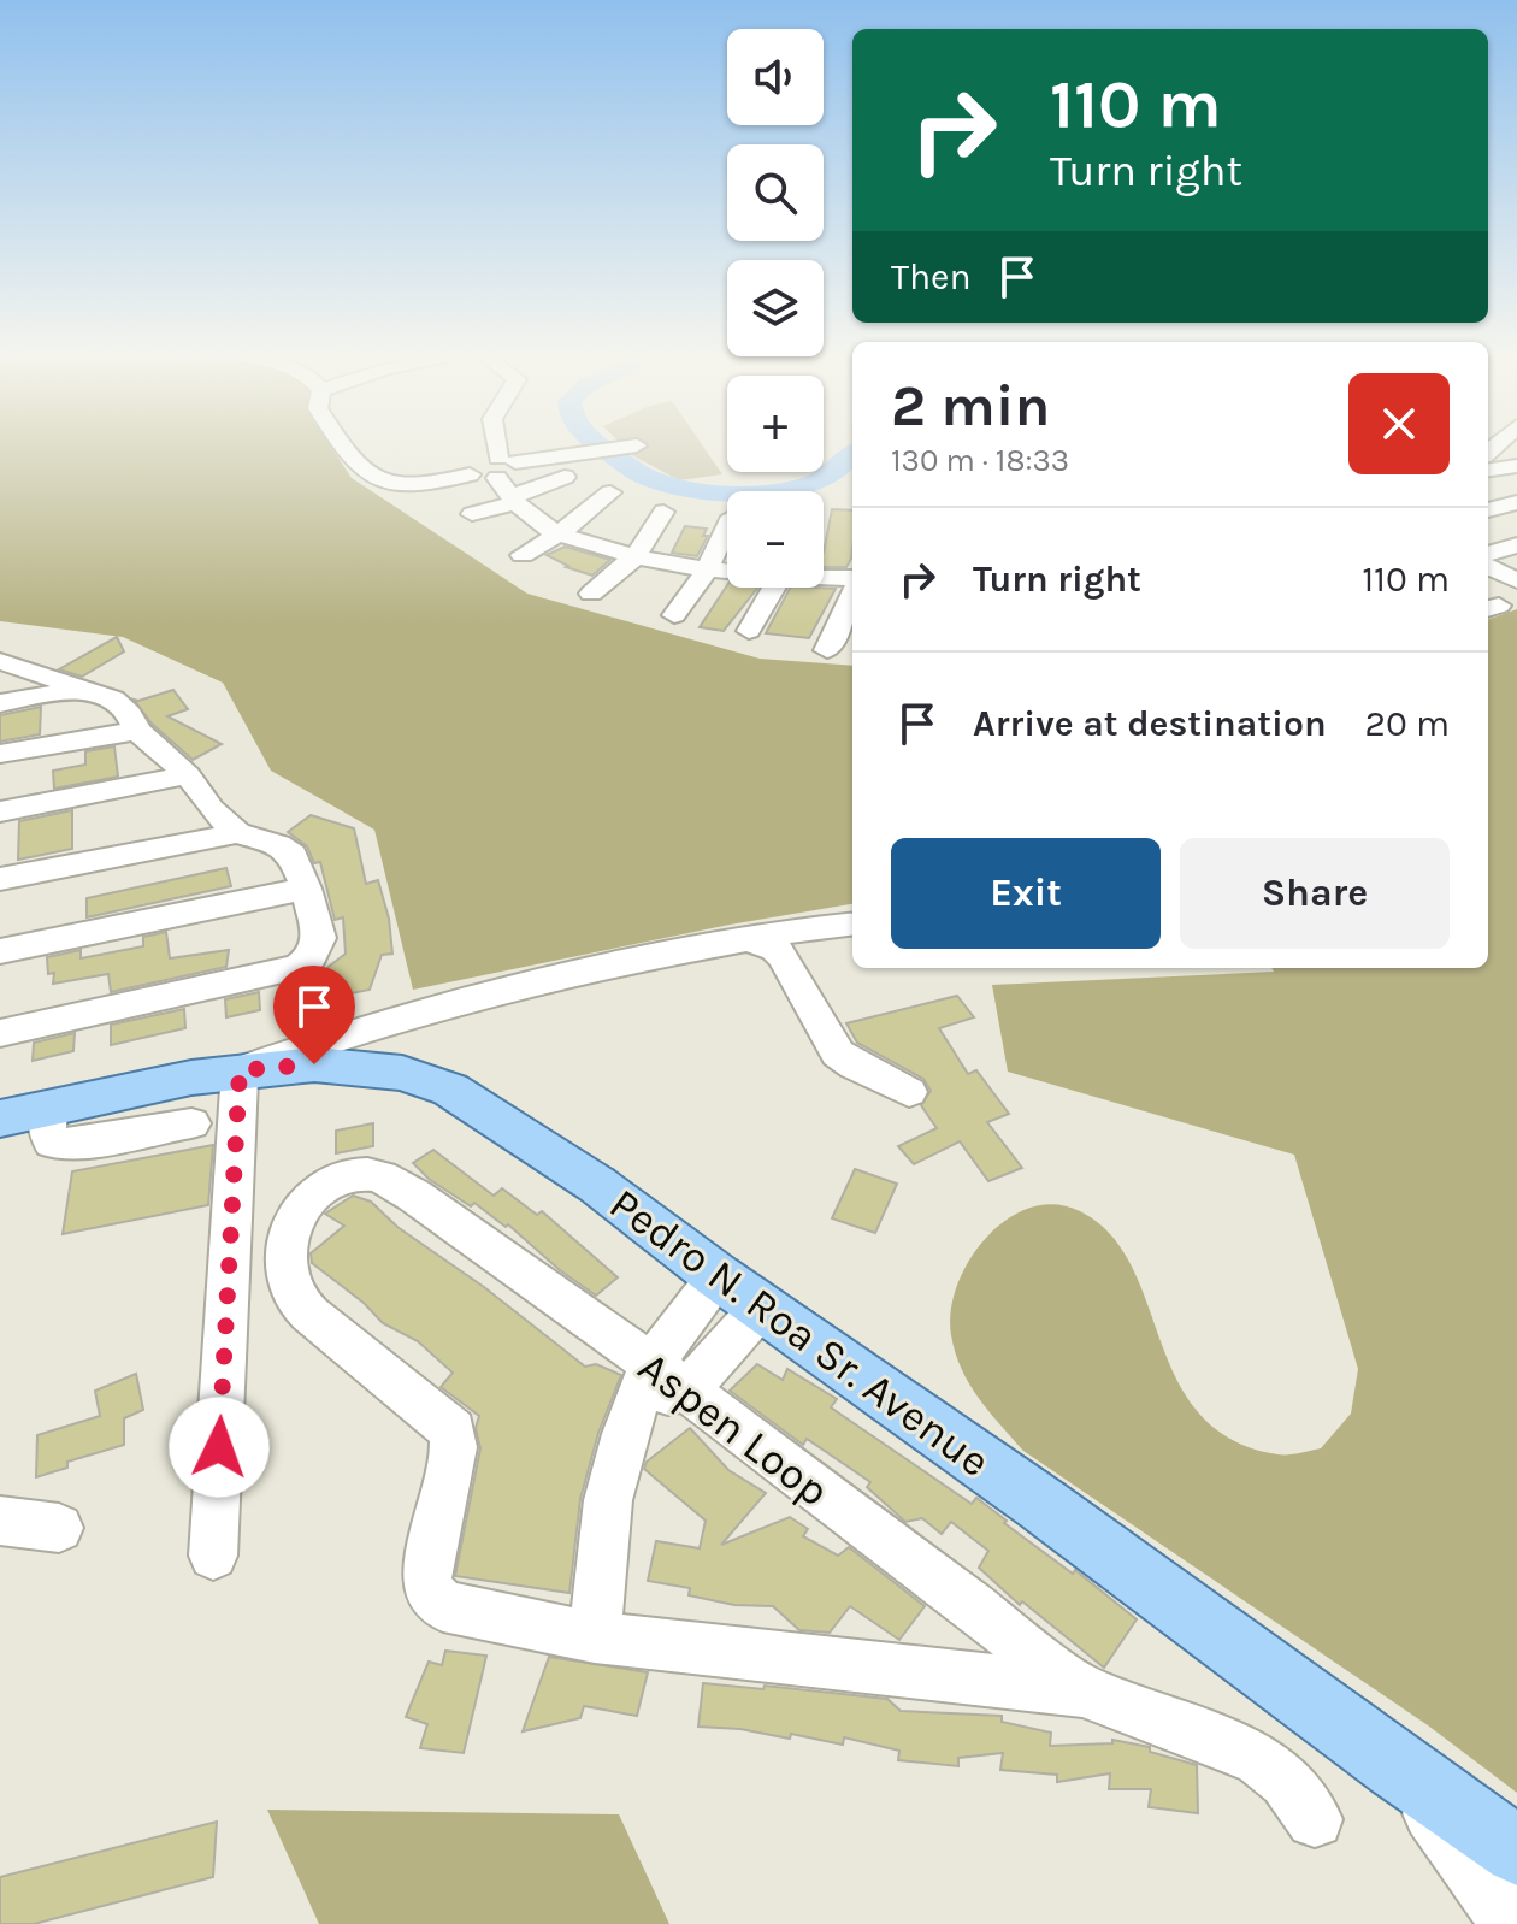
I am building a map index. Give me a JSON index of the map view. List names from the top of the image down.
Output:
{
  "streets": {
    "main road": ["Pedro N. Roa Sr. Avenue"],
    "street": ["Aspen Loop"]
  },
  "page": {
    "map_buttons": ["+", "−"],
    "turn": ["110 m", "Turn right"],
    "then": "Then",
    "heading": ["2 min", "130 m · 18:33"],
    "list": [
      {
        "name": "Turn right",
        "value": "110 m"
      },
      {
        "name": "Arrive at destination",
        "value": "20 m"
      }
    ],
    "buttons": ["Exit", "Share"]
  }
}
